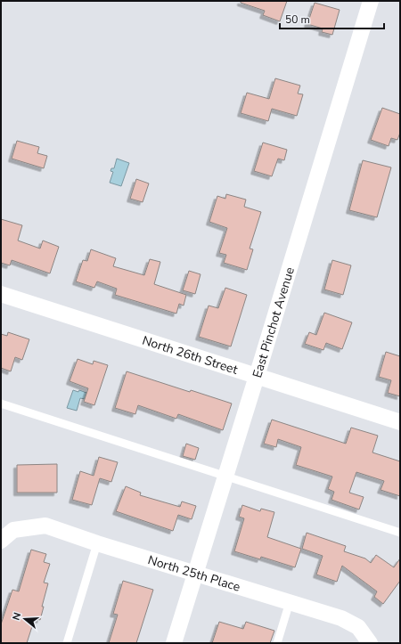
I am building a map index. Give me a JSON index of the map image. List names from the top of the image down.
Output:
{
  "streets": {
    "street": ["East Pinchot Avenue", "North 26th Street", "North 25th Place"]
  },
  "crossings": [
    ["East Pinchot Avenue", "North 26th Street"],
    ["East Pinchot Avenue", "North 25th Place"]
  ],
  "scale_bar": "50 m",
  "north": "left"
}
